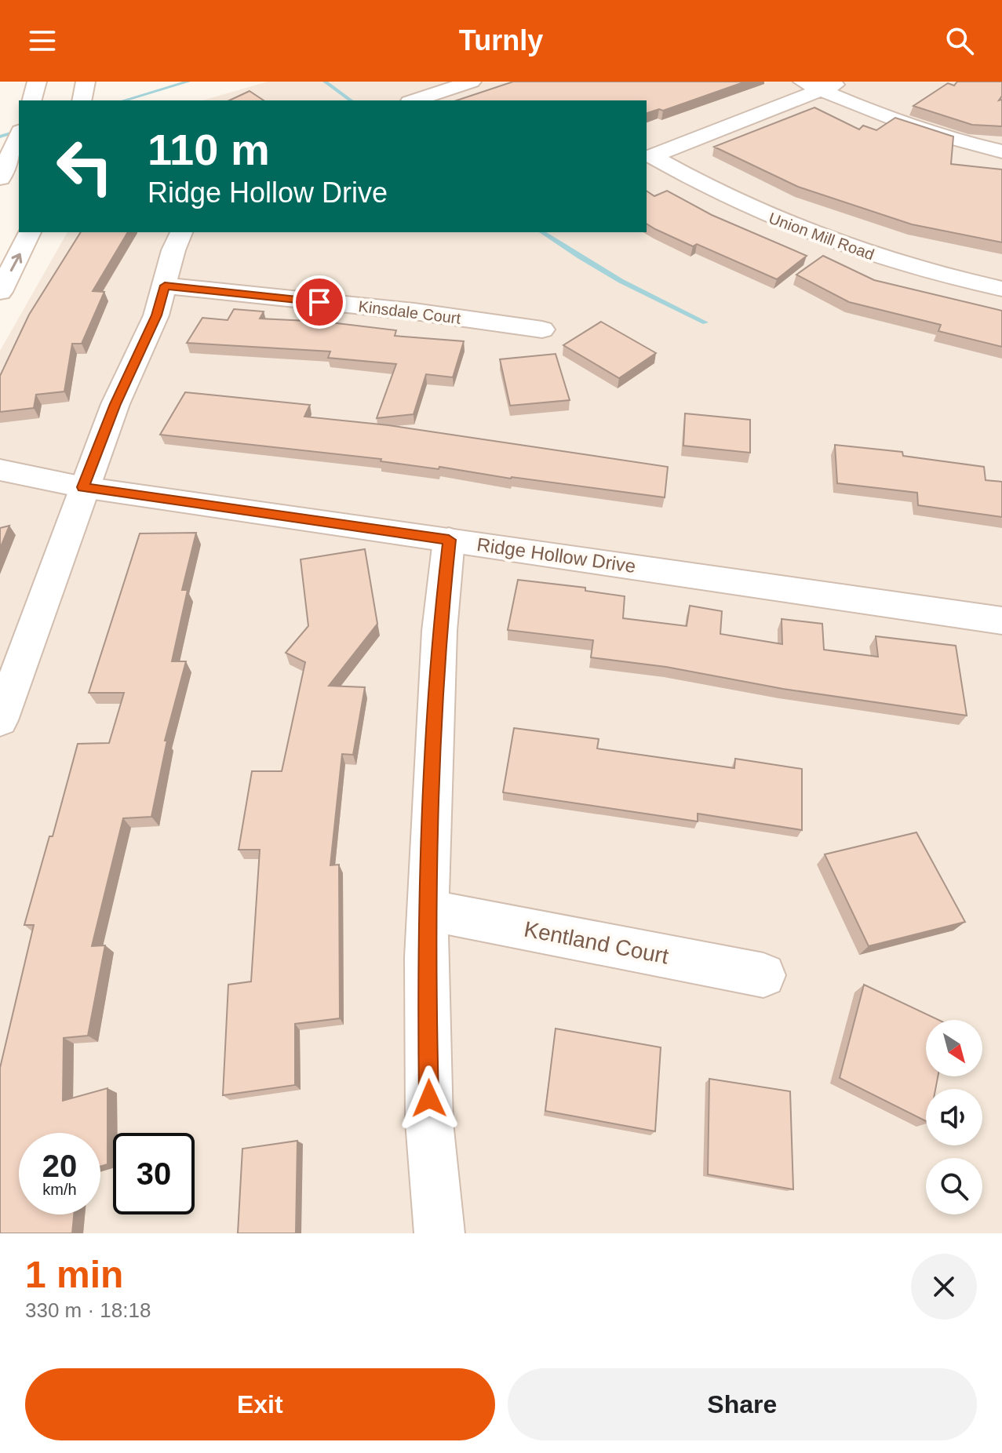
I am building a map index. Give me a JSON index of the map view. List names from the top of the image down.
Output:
{
  "streets": {
    "street": [
      "Union Mill Road",
      "Kinsdale Court",
      "Ridge Hollow Drive",
      "Kentland Court"
    ]
  },
  "north": "bottom right",
  "page": {
    "header": "Turnly",
    "turn": ["110 m", "Ridge Hollow Drive"],
    "speed": "20 km/h",
    "limit": "30",
    "heading": ["1 min", "330 m · 18:18"],
    "buttons": ["Exit", "Share"]
  }
}
